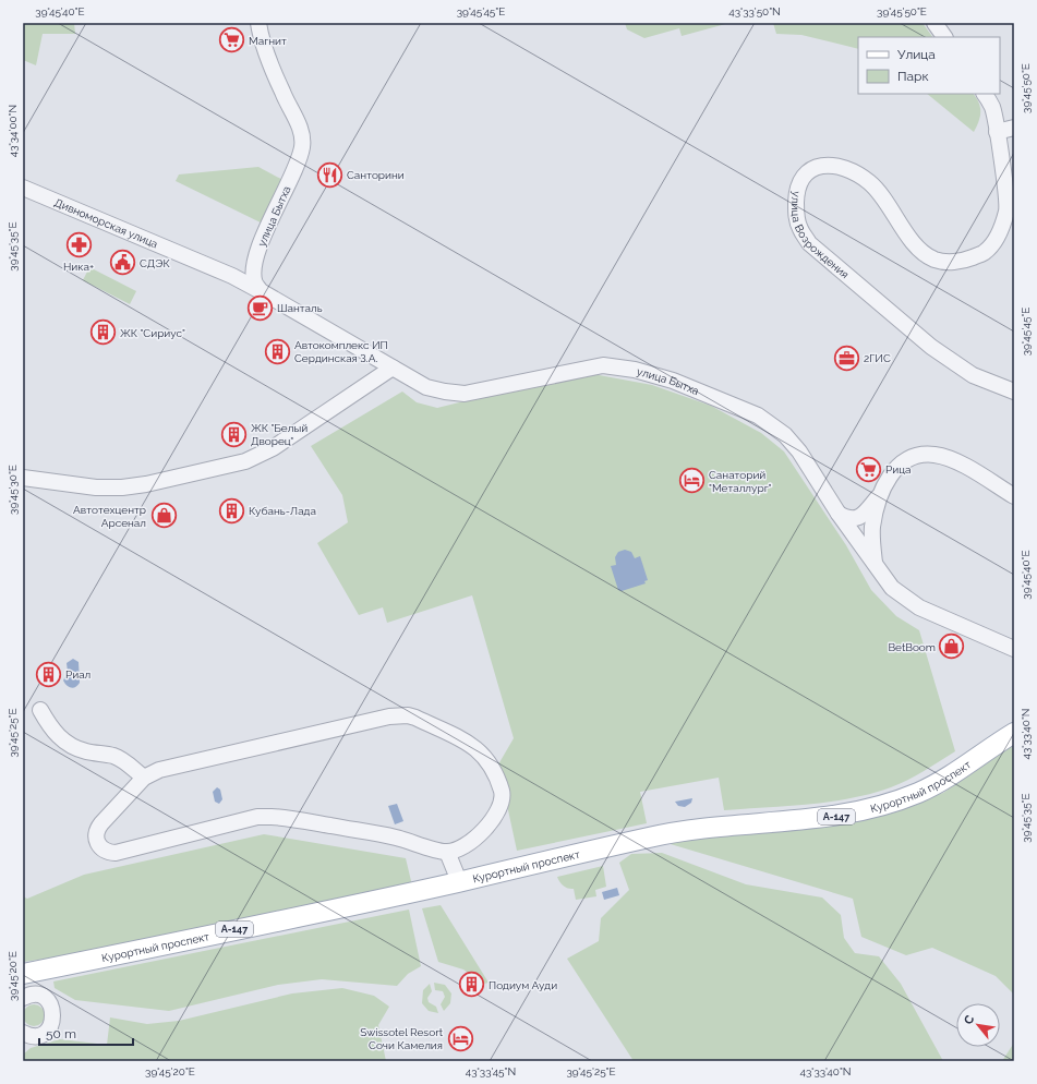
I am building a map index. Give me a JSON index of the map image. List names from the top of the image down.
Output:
{
  "streets": {
    "main road": ["Курортный проспект", "А-147"],
    "street": ["улица Бытха", "Дивноморская улица", "улица Возрождения"]
  },
  "crossings": [
    ["улица Бытха", "Дивноморская улица"]
  ],
  "places": {
    "supermarket": ["Магнит", "Рица"],
    "restaurant": ["Санторини"],
    "pharmacy": ["Ника+"],
    "public building": ["СДЭК"],
    "cafe": ["Шанталь"],
    "building": [
      "ЖК \"Сириус\"",
      "Автокомплекс ИП Сердинская З.А.",
      "ЖК \"Белый Дворец\"",
      "Кубань-Лада",
      "Риал",
      "Подиум Ауди"
    ],
    "office": ["2ГИС"],
    "hotel": ["Санаторий \"Металлург\"", "Swissotel Resort Сочи Камелия"],
    "shop": ["Автотехцентр Арсенал", "BetBoom"]
  },
  "legend": ["Улица", "Парк"],
  "scale_bar": "50 m",
  "north": "top left",
  "coordinates": [
    "39°45'40\"E",
    "39°45'45\"E",
    "43°33'50\"N",
    "39°45'50\"E",
    "43°34'00\"N",
    "39°45'35\"E",
    "39°45'30\"E",
    "39°45'25\"E",
    "43°33'40\"N",
    "39°45'20\"E",
    "43°33'45\"N"
  ]
}
